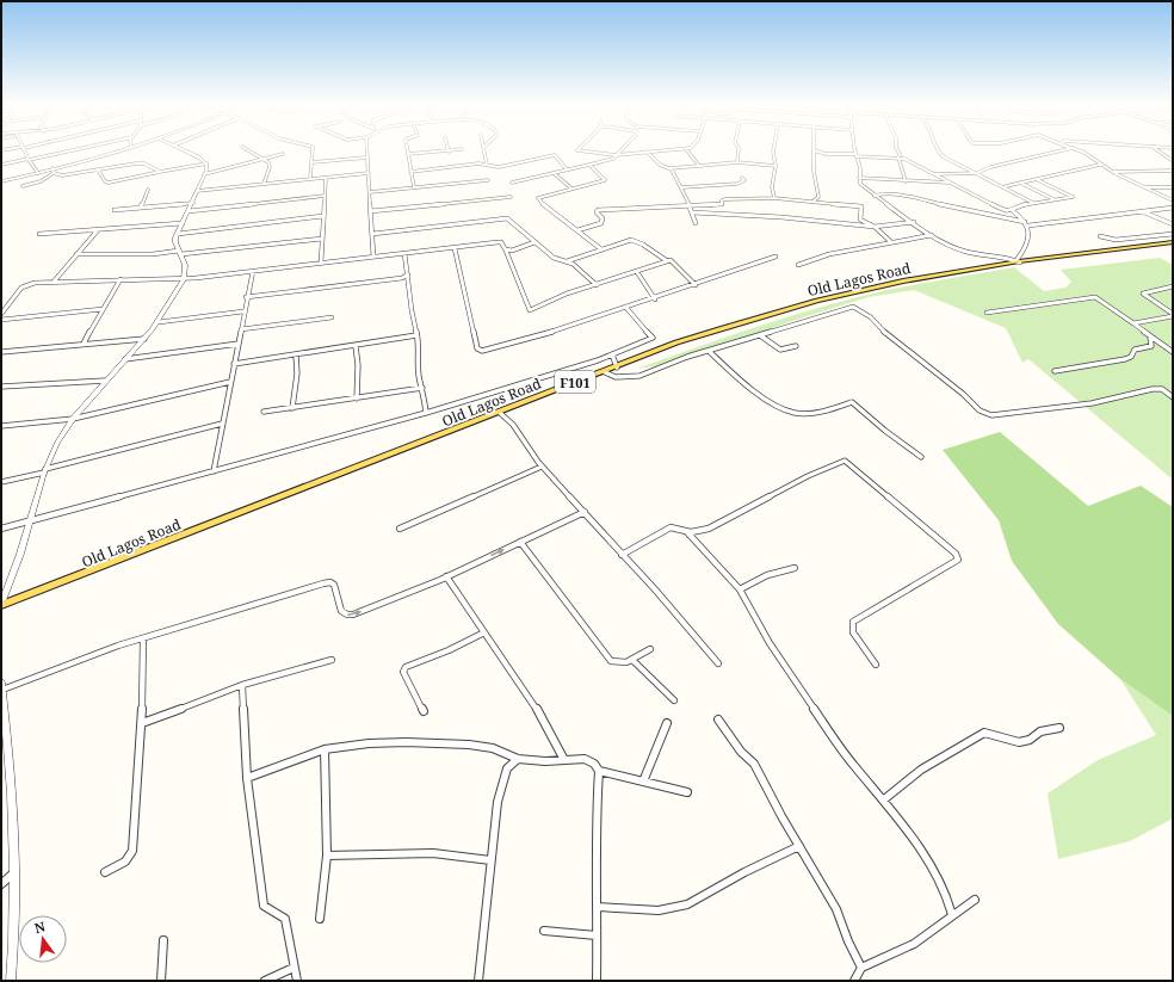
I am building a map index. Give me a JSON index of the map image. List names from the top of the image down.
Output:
{
  "streets": {
    "main road": ["Old Lagos Road", "F101"]
  },
  "north": "top"
}
